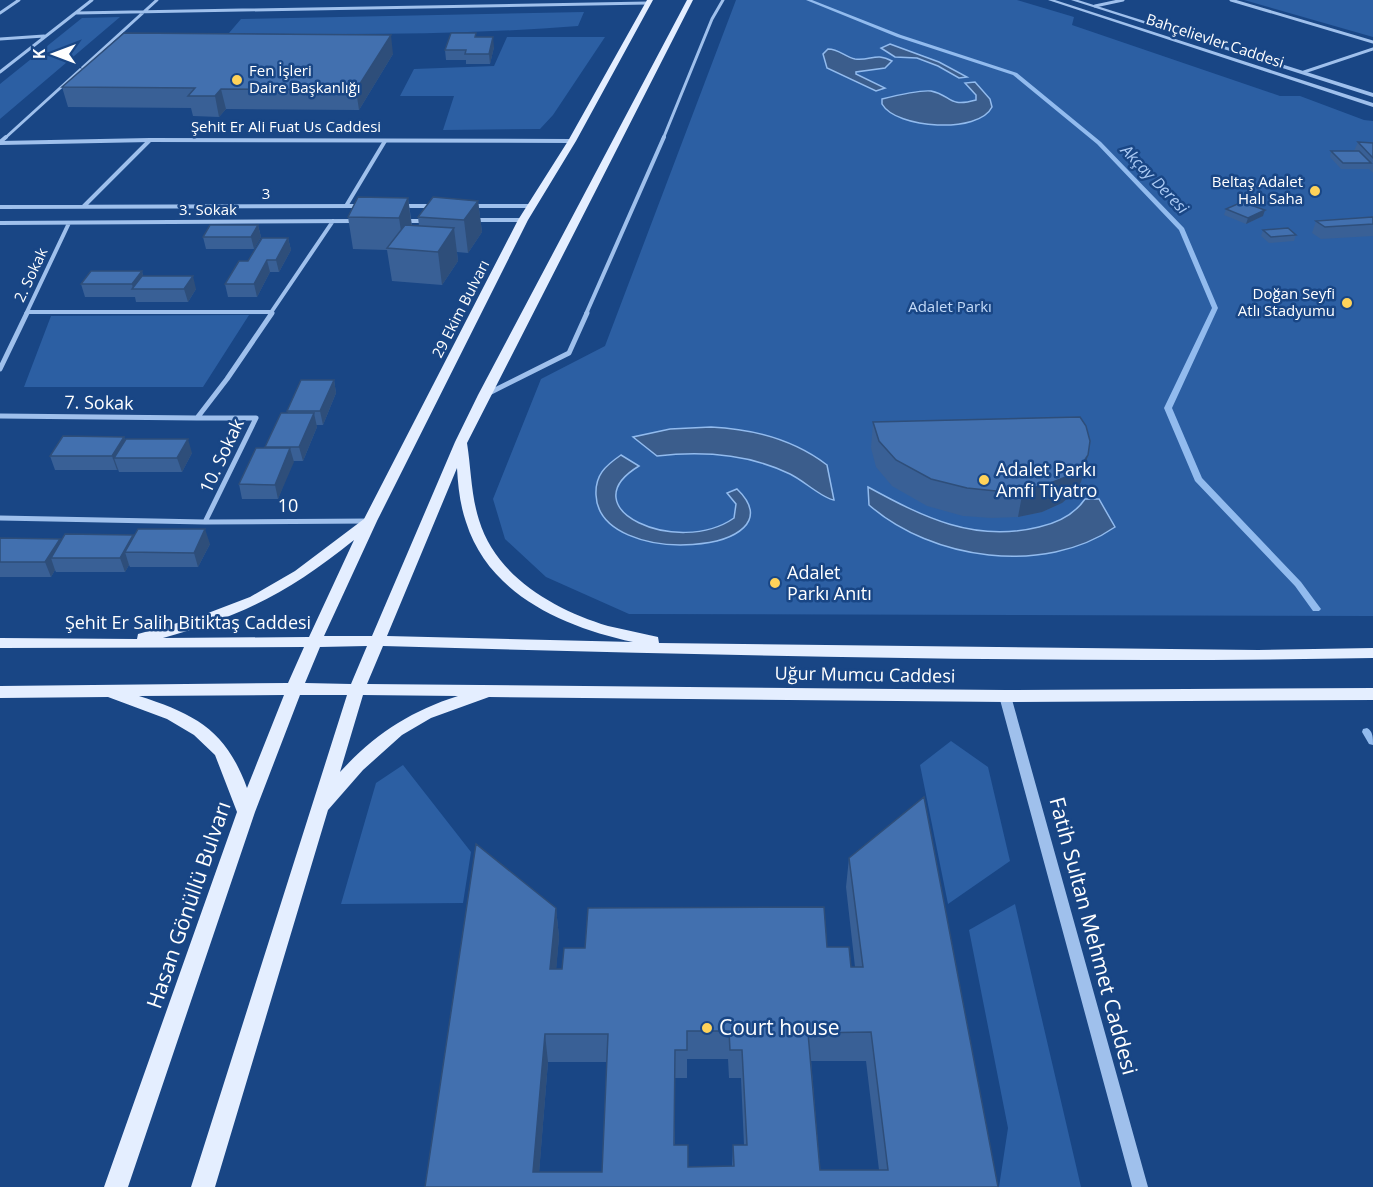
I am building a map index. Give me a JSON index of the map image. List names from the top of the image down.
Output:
{
  "streets": {
    "main road": [
      "29 Ekim Bulvarı",
      "Şehit Er Salih Bitiktaş Caddesi",
      "Uğur Mumcu Caddesi",
      "Hasan Gönüllü Bulvarı"
    ],
    "street": [
      "Bahçelievler Caddesi",
      "Şehit Er Ali Fuat Us Caddesi",
      "3",
      "3. Sokak",
      "2. Sokak",
      "7. Sokak",
      "10. Sokak",
      "10",
      "Fatih Sultan Mehmet Caddesi"
    ]
  },
  "crossings": [
    ["Şehit Er Ali Fuat Us Caddesi", "29 Ekim Bulvarı"],
    ["3. Sokak", "2. Sokak"],
    ["3. Sokak", "10. Sokak"],
    ["29 Ekim Bulvarı", "10"],
    ["29 Ekim Bulvarı", "Şehit Er Salih Bitiktaş Caddesi"],
    ["29 Ekim Bulvarı", "Hasan Gönüllü Bulvarı"],
    ["7. Sokak", "10. Sokak"],
    ["10. Sokak", "10"],
    ["Şehit Er Salih Bitiktaş Caddesi", "Uğur Mumcu Caddesi"],
    ["Şehit Er Salih Bitiktaş Caddesi", "Hasan Gönüllü Bulvarı"],
    ["Uğur Mumcu Caddesi", "Fatih Sultan Mehmet Caddesi"]
  ],
  "water": ["Akçay Deresi"],
  "parks": ["Adalet Parkı"],
  "places": [
    "Fen İşleri Daire Başkanlığı",
    "Beltaş Adalet Halı Saha",
    "Doğan Seyfi Atlı Stadyumu",
    "Adalet Parkı Amfi Tiyatro",
    "Adalet Parkı Anıtı",
    "Court house"
  ],
  "north": "left"
}
